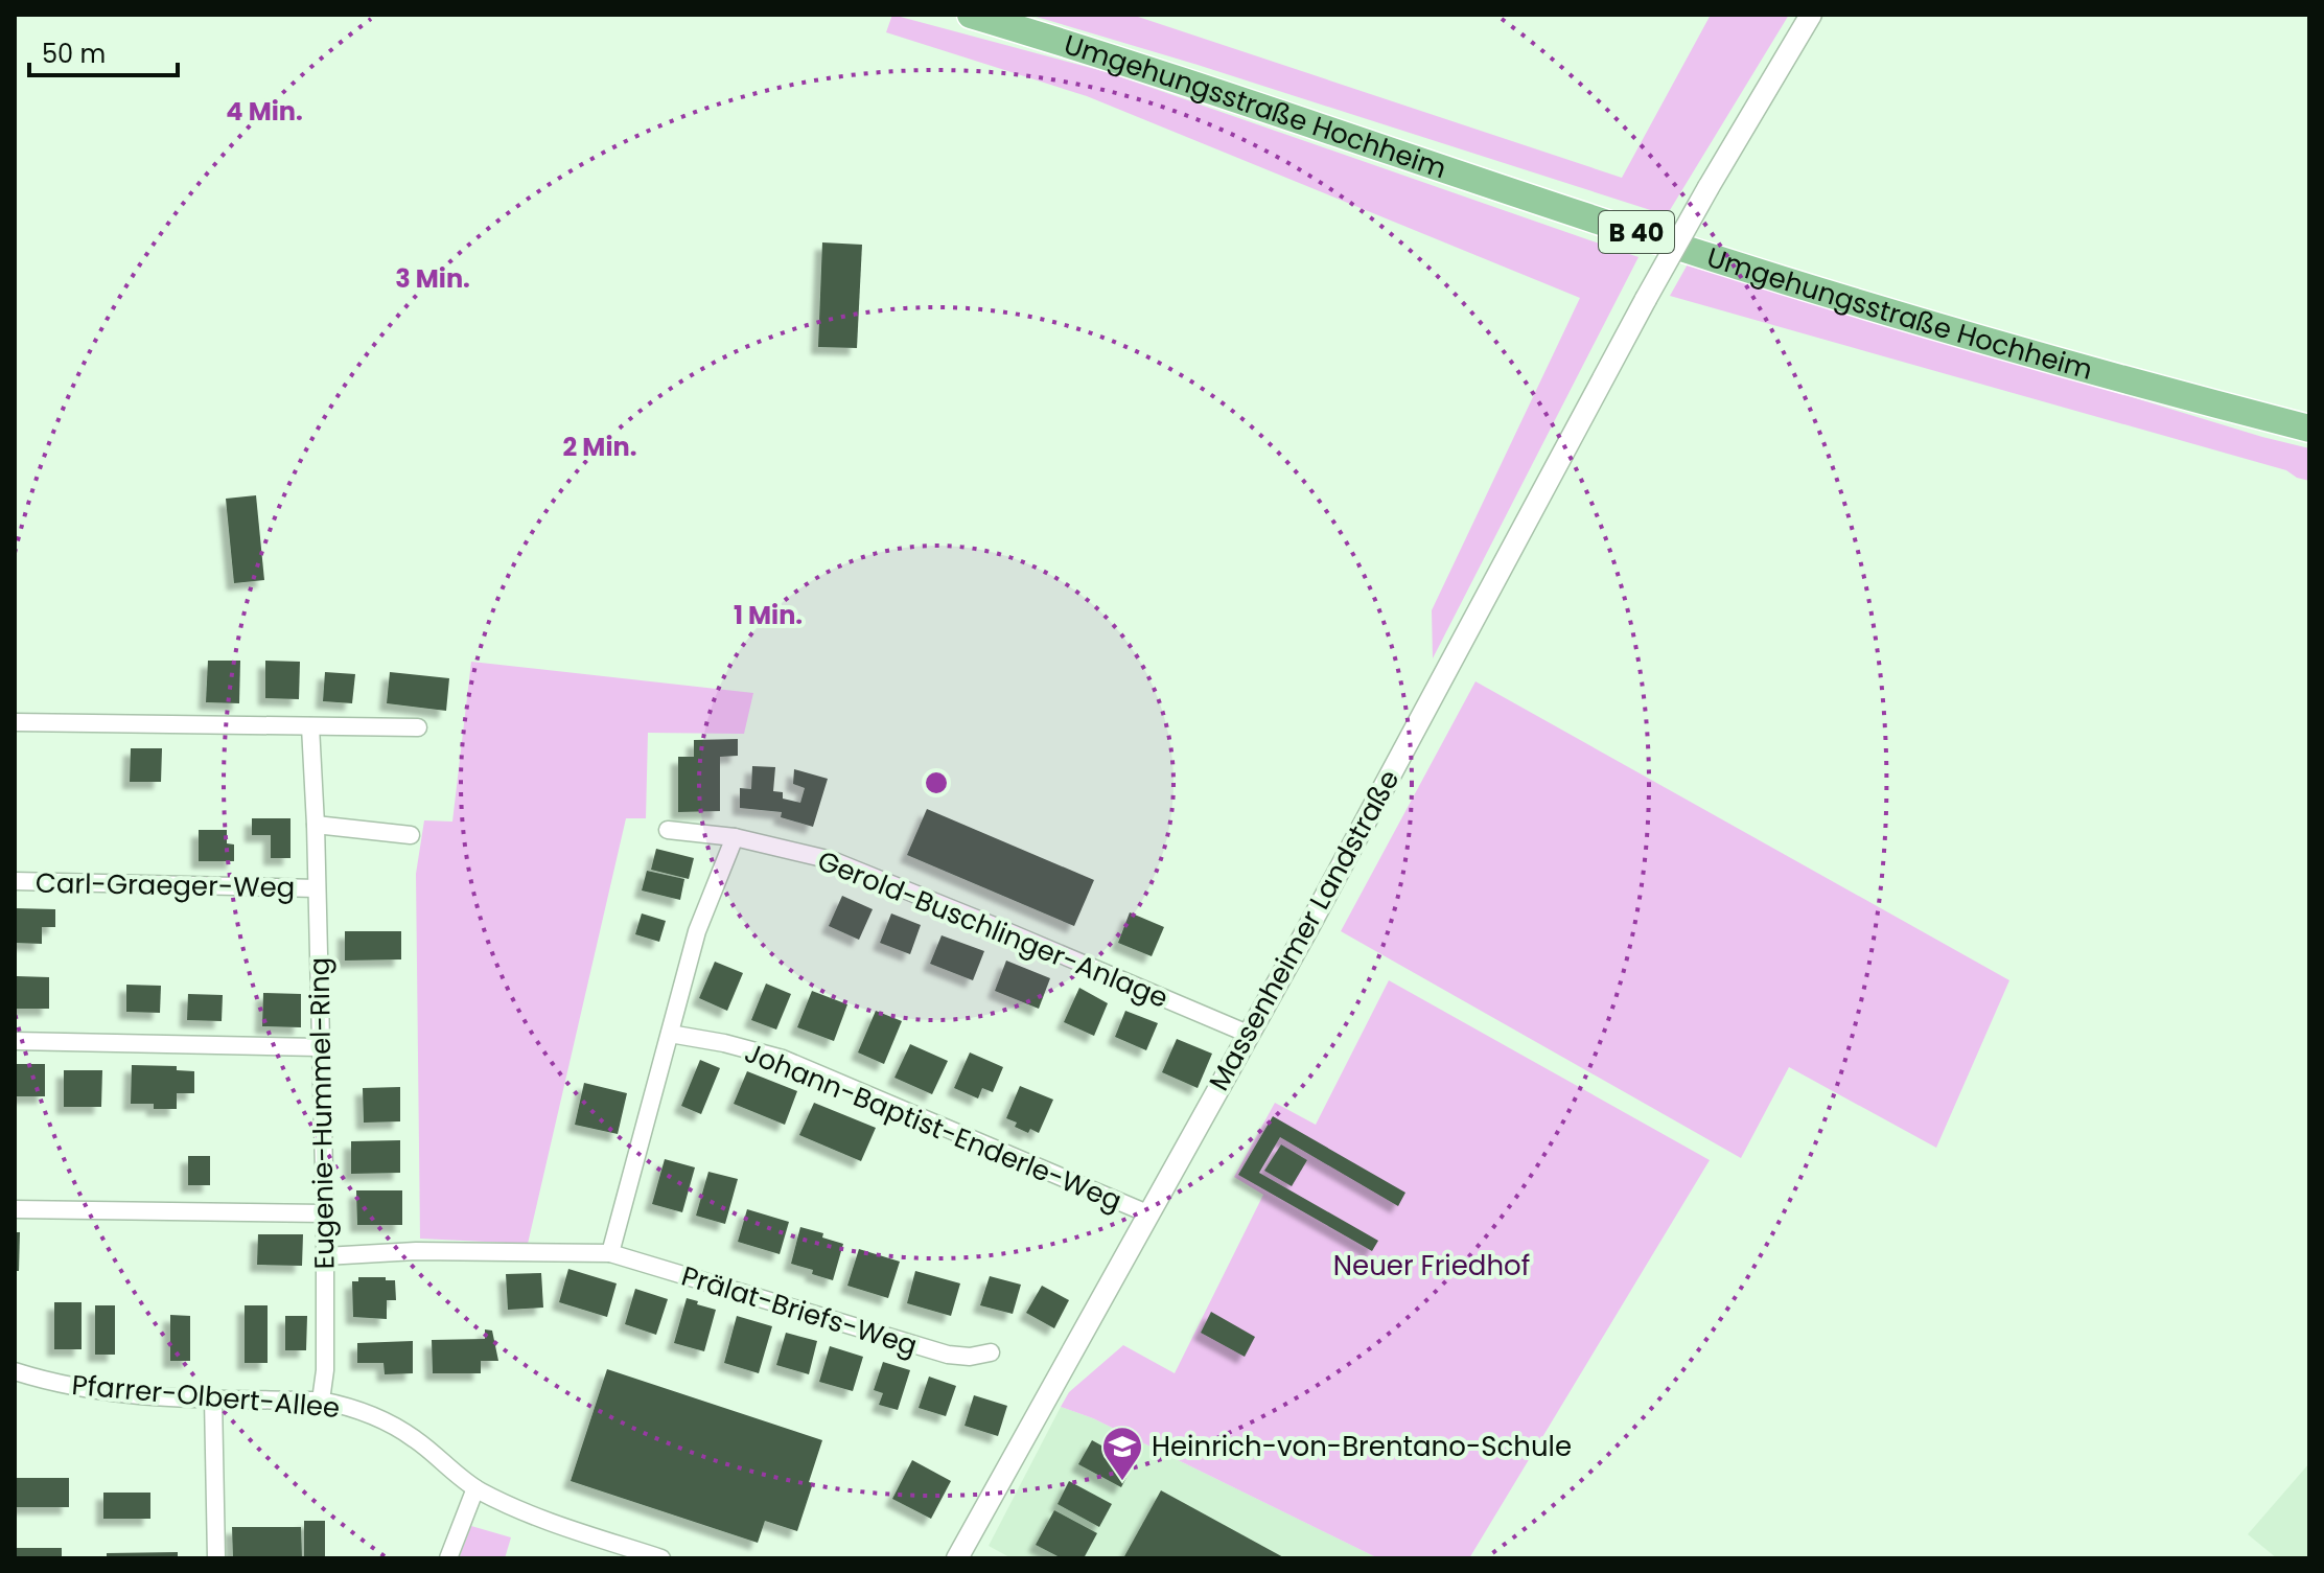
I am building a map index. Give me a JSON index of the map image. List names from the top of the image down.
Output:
{
  "streets": {
    "main road": ["Umgehungsstraße Hochheim", "B 40"],
    "street": [
      "Carl-Graeger-Weg",
      "Gerold-Buschlinger-Anlage",
      "Massenheimer Landstraße",
      "Eugenie-Hummel-Ring",
      "Johann-Baptist-Enderle-Weg",
      "Prälat-Briefs-Weg",
      "Pfarrer-Olbert-Allee"
    ]
  },
  "crossings": [
    ["Carl-Graeger-Weg", "Eugenie-Hummel-Ring"],
    ["Gerold-Buschlinger-Anlage", "Massenheimer Landstraße"],
    ["Massenheimer Landstraße", "Johann-Baptist-Enderle-Weg"],
    ["Eugenie-Hummel-Ring", "Pfarrer-Olbert-Allee"]
  ],
  "parks": ["Neuer Friedhof"],
  "places": {
    "school or university": ["Heinrich-von-Brentano-Schule"]
  },
  "scale_bar": "50 m",
  "rings": [
    "4 Min.",
    "3 Min.",
    "2 Min.",
    "1 Min."
  ]
}
